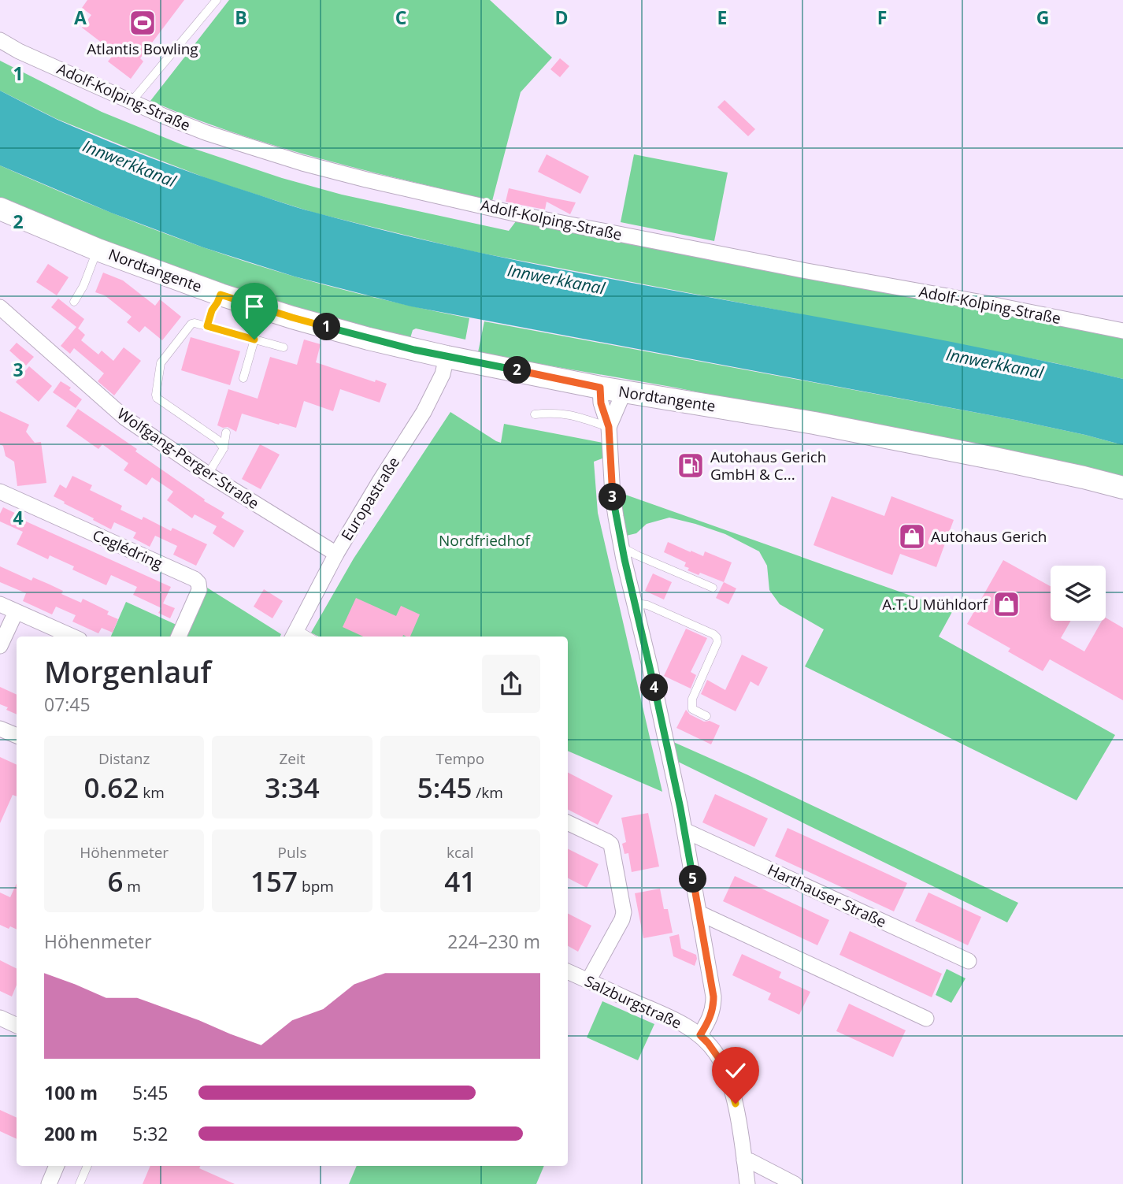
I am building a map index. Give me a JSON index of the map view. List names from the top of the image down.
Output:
{
  "streets": {
    "main road": ["Nordtangente"],
    "street": [
      "Adolf-Kolping-Straße",
      "Wolfgang-Perger-Straße",
      "Europastraße",
      "Ceglédring",
      "Harthauser Straße",
      "Salzburgstraße"
    ]
  },
  "crossings": [
    ["Nordtangente", "Europastraße"],
    ["Wolfgang-Perger-Straße", "Europastraße"]
  ],
  "water": ["Innwerkkanal"],
  "parks": ["Nordfriedhof"],
  "places": {
    "sports": ["Atlantis Bowling"],
    "fuel station": ["Autohaus Gerich GmbH & C..."],
    "shop": ["Autohaus Gerich", "A.T.U Mühldorf"]
  },
  "page": {
    "pins": [
      "1",
      "2",
      "3",
      "4",
      "5"
    ],
    "heading": ["Morgenlauf", "07:45"],
    "stats": [
      ["Distanz", "0.62 km"],
      ["Zeit", "3:34"],
      ["Tempo", "5:45 /km"],
      ["Höhenmeter", "6 m"],
      ["Puls", "157 bpm"],
      ["kcal", "41"]
    ],
    "chart": ["Höhenmeter", "224–230 m"],
    "list": [
      {
        "name": "100 m",
        "note": "5:45"
      },
      {
        "name": "200 m",
        "note": "5:32"
      }
    ]
  },
  "grid": {
    "columns": [
      "A",
      "B",
      "C",
      "D",
      "E",
      "F",
      "G"
    ],
    "rows": [
      "1",
      "2",
      "3",
      "4"
    ]
  }
}
